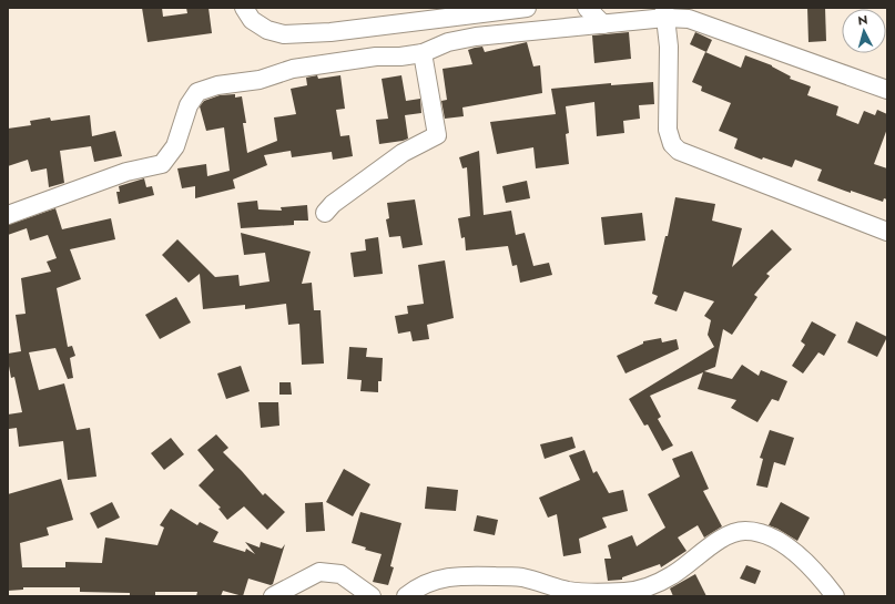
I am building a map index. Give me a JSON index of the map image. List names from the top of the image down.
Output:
{
  "north": "top"
}
